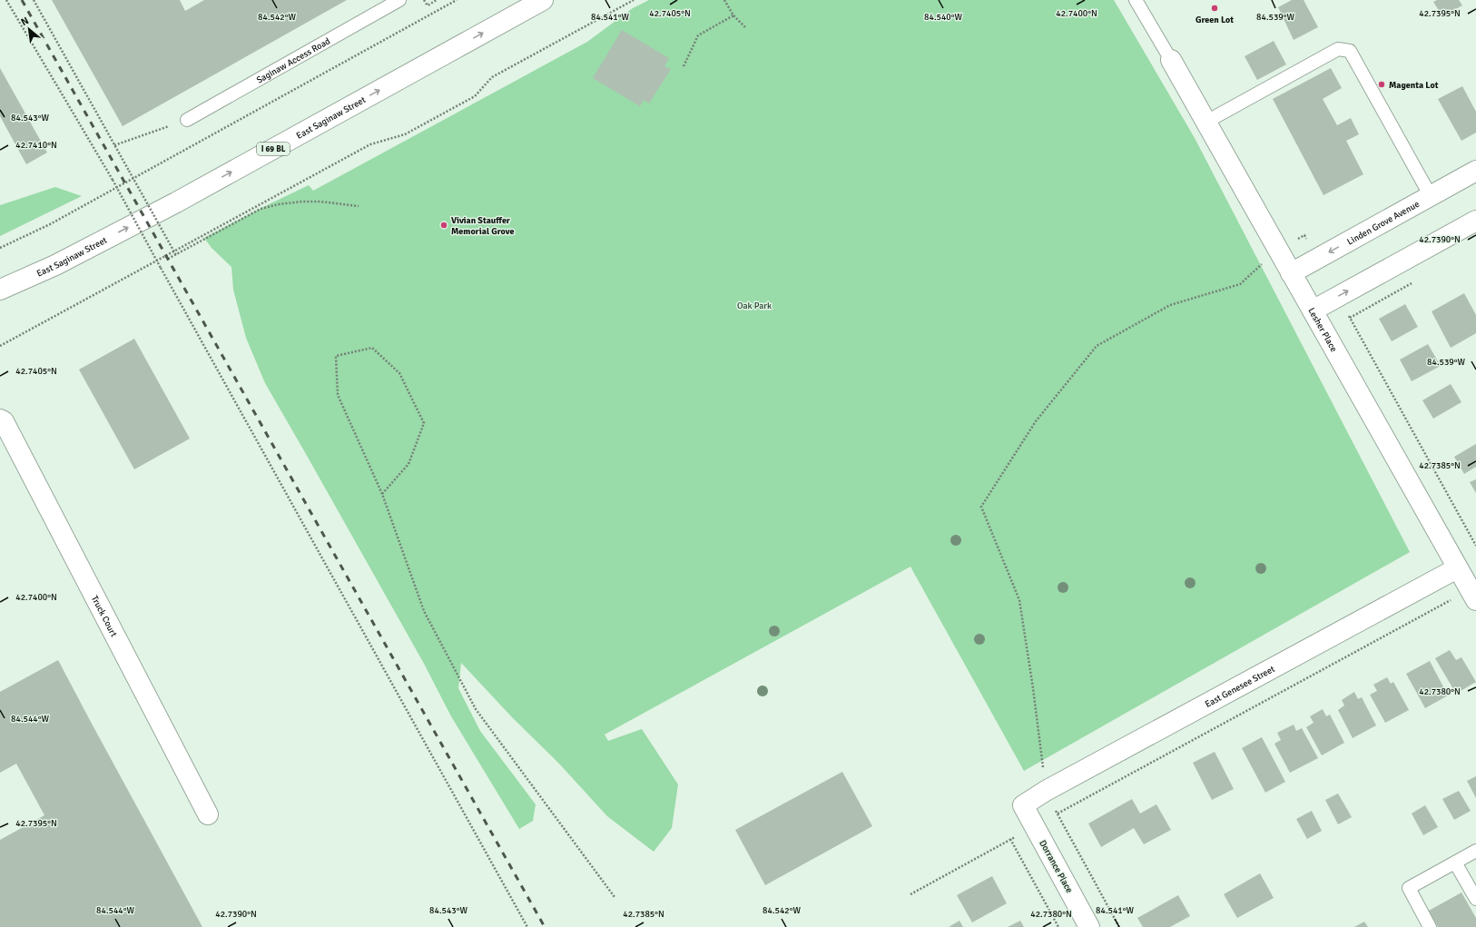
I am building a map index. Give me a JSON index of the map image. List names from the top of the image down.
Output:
{
  "streets": {
    "street": [
      "East Saginaw Street",
      "I 69 BL",
      "Linden Grove Avenue",
      "Lesher Place",
      "Truck Court",
      "East Genesee Street",
      "Dorrance Place"
    ],
    "lane": ["Saginaw Access Road"]
  },
  "crossings": [
    ["Linden Grove Avenue", "Lesher Place"],
    ["Lesher Place", "East Genesee Street"],
    ["East Genesee Street", "Dorrance Place"]
  ],
  "one_way": ["East Saginaw Street"],
  "parks": ["Oak Park"],
  "places": ["Green Lot", "Magenta Lot", "Vivian Stauffer Memorial Grove"],
  "north": "top left",
  "coordinates": [
    "42.7400°N",
    "42.7405°N",
    "42.7395°N",
    "84.542°W",
    "84.541°W",
    "84.540°W",
    "84.539°W",
    "84.543°W",
    "42.7410°N",
    "42.7390°N",
    "42.7385°N",
    "42.7380°N",
    "84.544°W"
  ]
}
